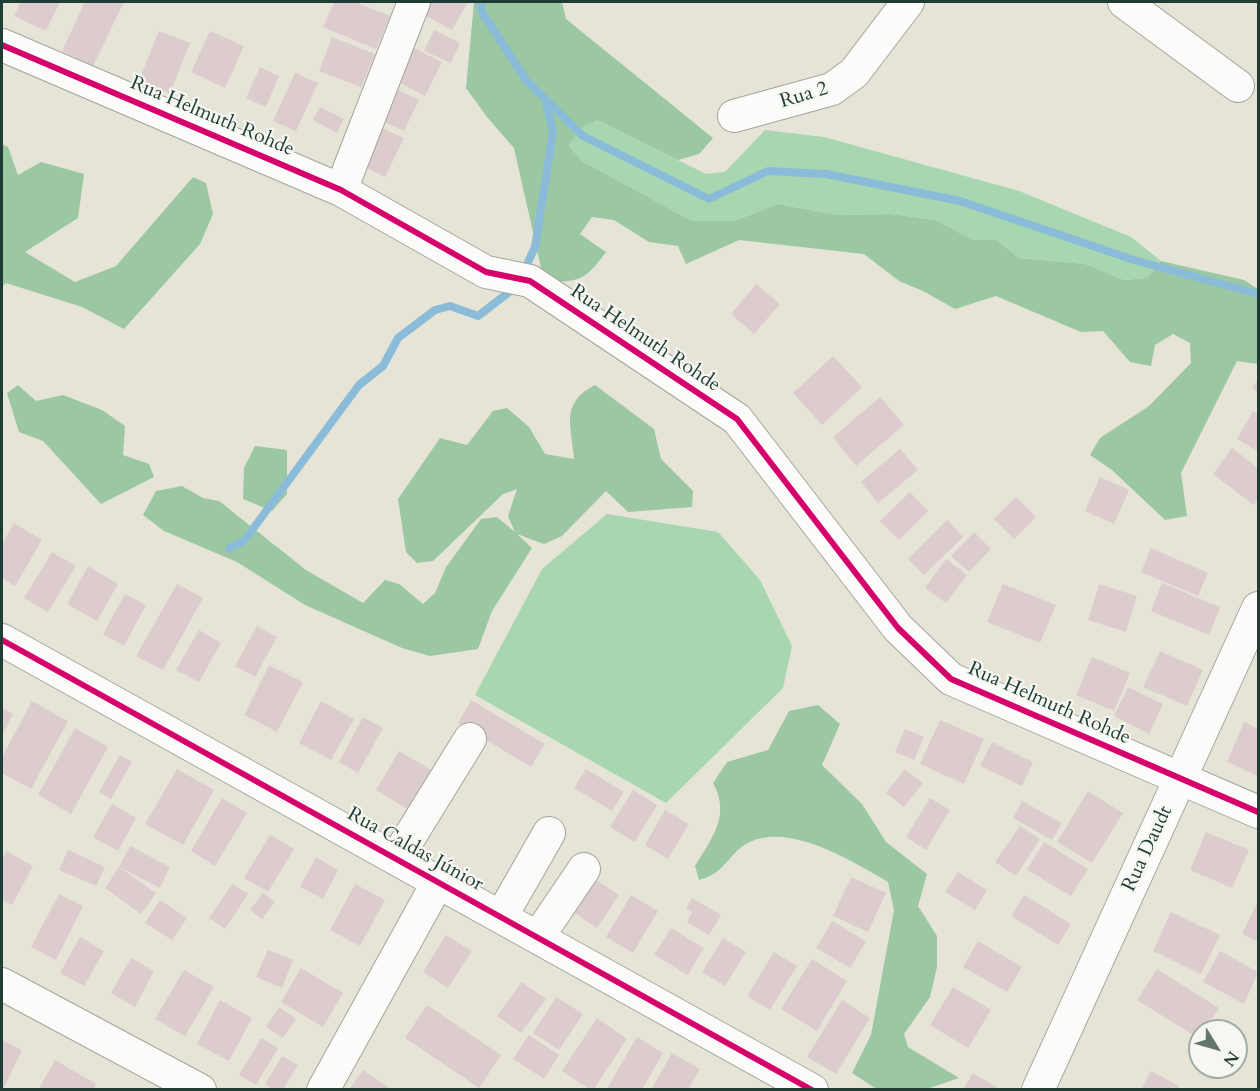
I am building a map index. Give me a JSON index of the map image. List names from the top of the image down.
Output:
{
  "streets": {
    "street": [
      "Rua 2",
      "Rua Helmuth Rohde",
      "Rua Daudt",
      "Rua Caldas Júnior"
    ]
  },
  "crossings": [
    ["Rua Helmuth Rohde", "Rua Daudt"]
  ],
  "north": "bottom right"
}
